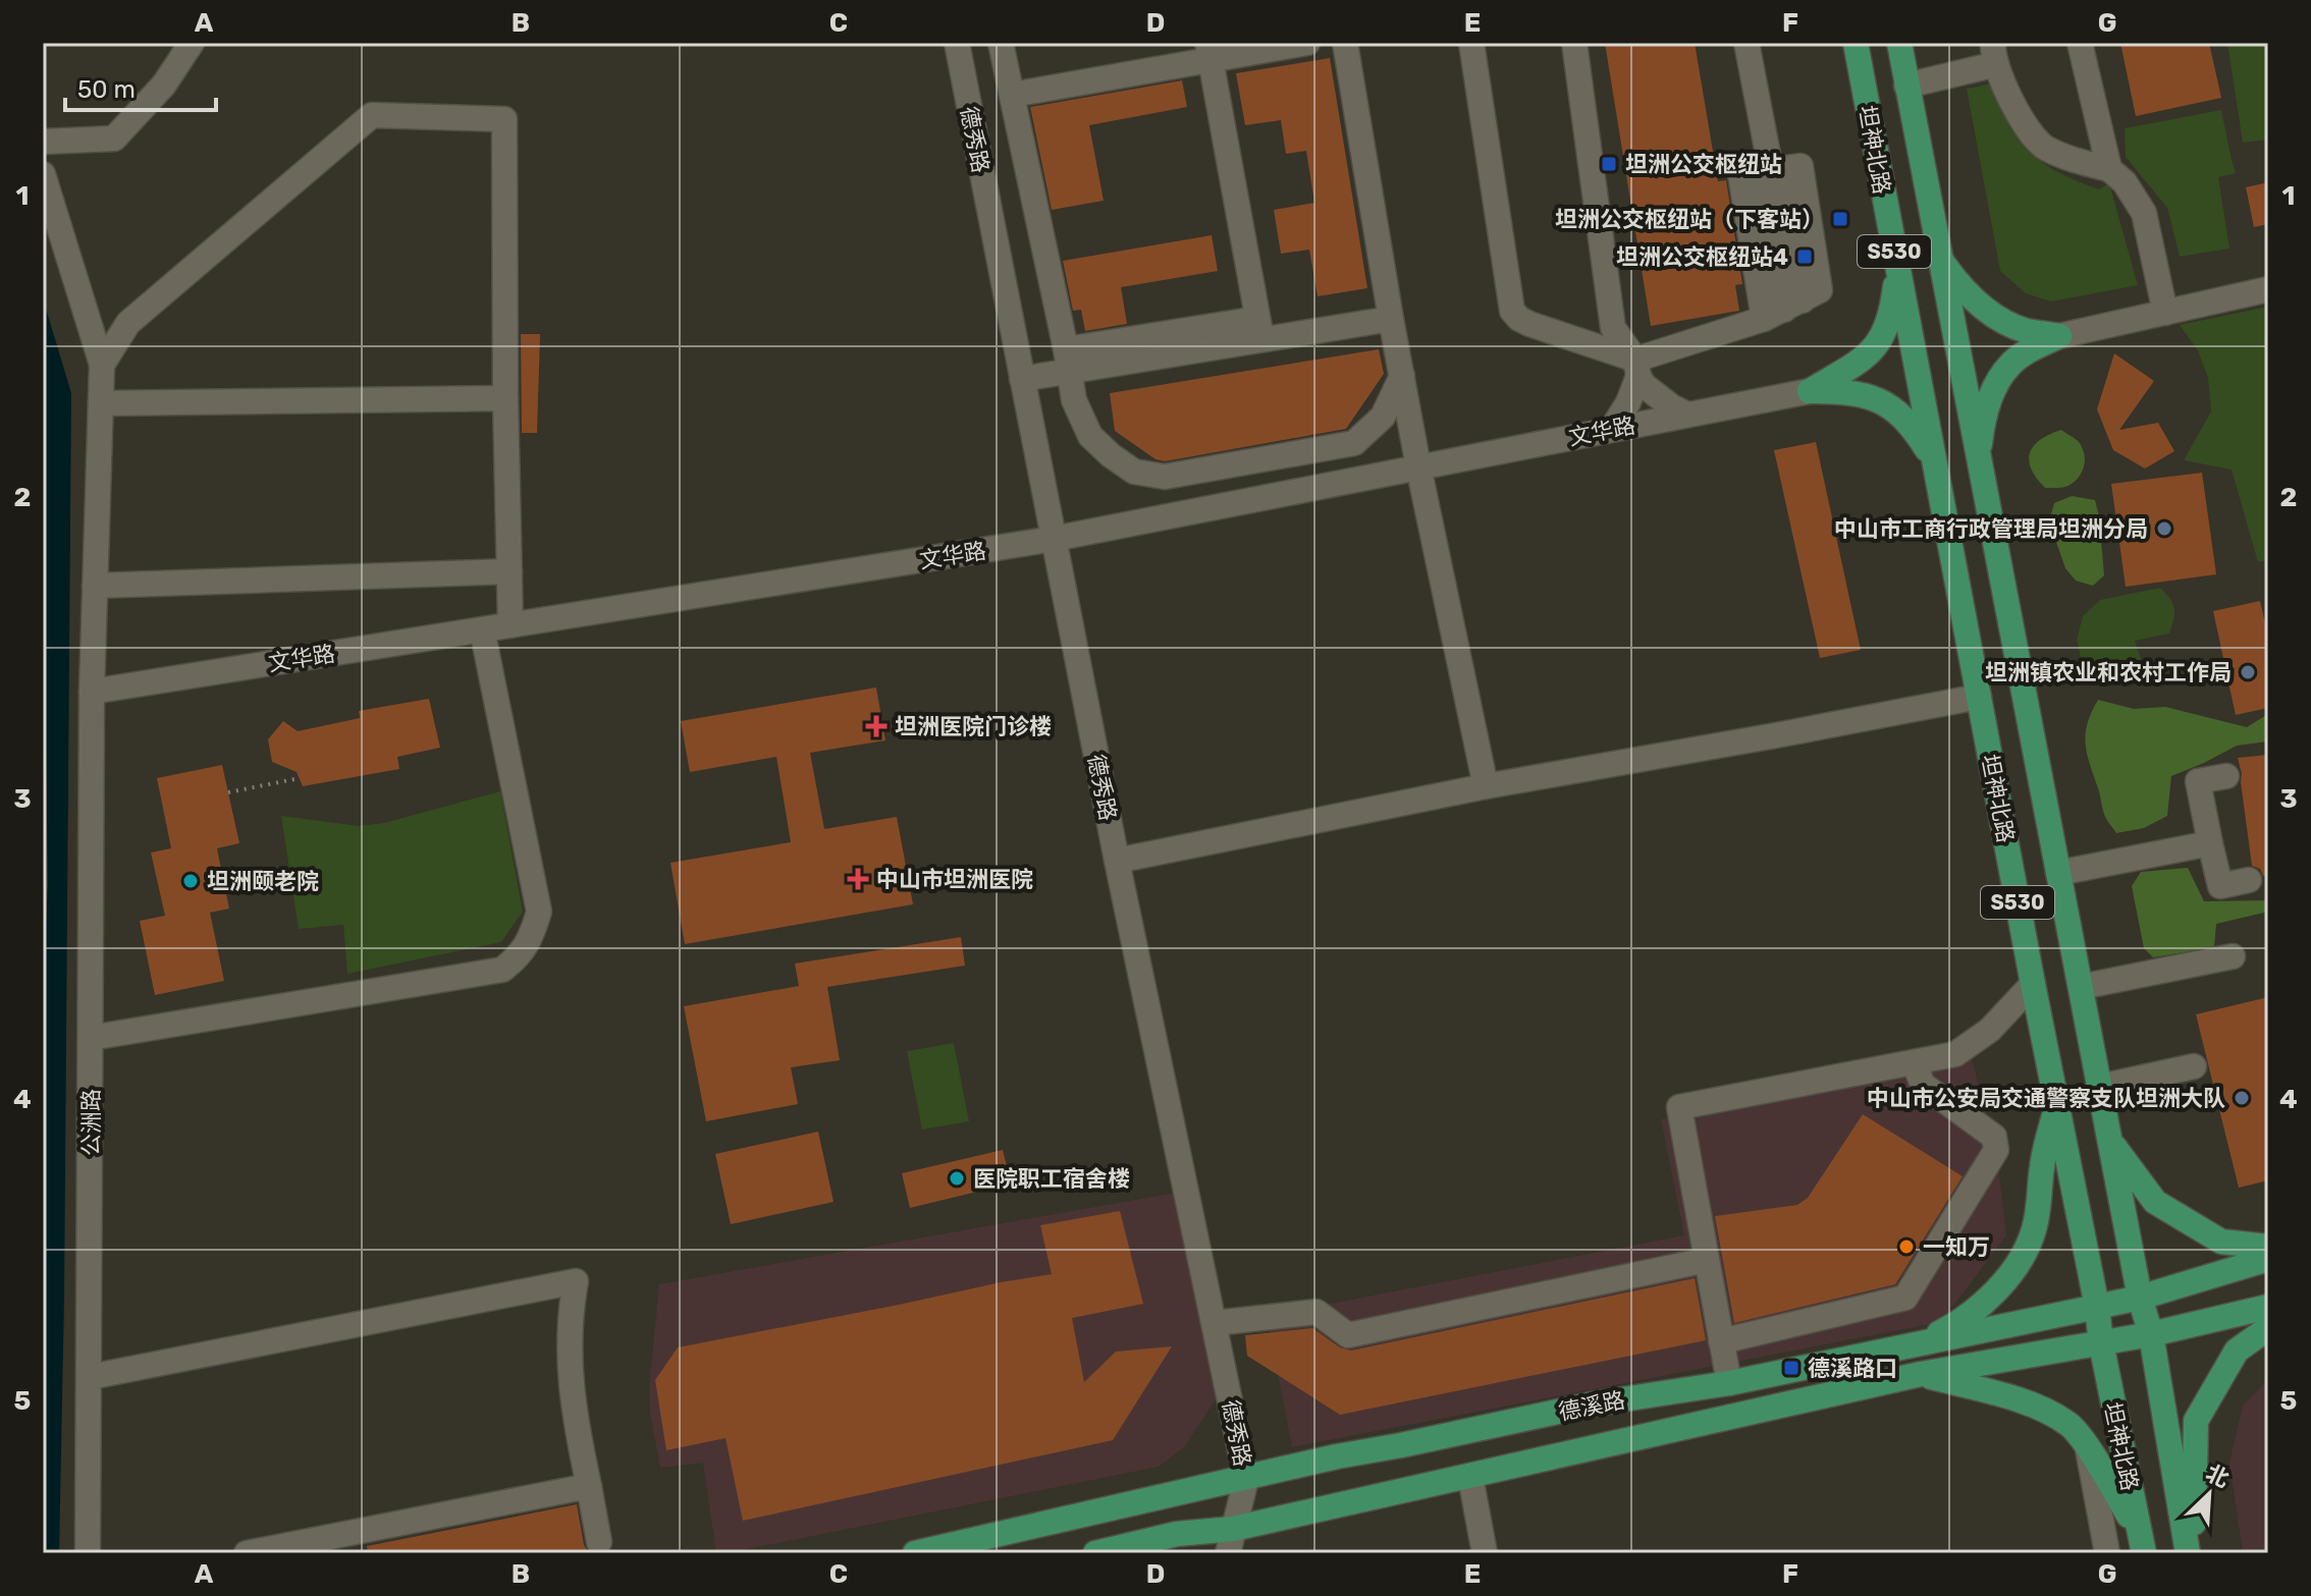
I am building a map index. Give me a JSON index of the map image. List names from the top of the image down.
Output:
{
  "streets": {
    "main road": ["坦神北路", "S530", "德溪路"],
    "street": ["德秀路", "文华路", "公洲路"]
  },
  "crossings": [
    ["德秀路", "文华路"],
    ["德秀路", "德溪路"],
    ["坦神北路", "德溪路"],
    ["文华路", "公洲路"]
  ],
  "places": {
    "transit": [
      "坦洲公交枢纽站",
      "坦洲公交枢纽站（下客站）",
      "坦洲公交枢纽站4",
      "德溪路口"
    ],
    "other": [
      "中山市工商行政管理局坦洲分局",
      "坦洲镇农业和农村工作局",
      "坦洲颐老院",
      "中山市公安局交通警察支队坦洲大队",
      "医院职工宿舍楼",
      "一知万"
    ],
    "health": ["坦洲医院门诊楼", "中山市坦洲医院"]
  },
  "scale_bar": "50 m",
  "north": "top right",
  "grid": {
    "columns": [
      "A",
      "B",
      "C",
      "D",
      "E",
      "F",
      "G"
    ],
    "rows": [
      "1",
      "2",
      "3",
      "4",
      "5"
    ]
  }
}
